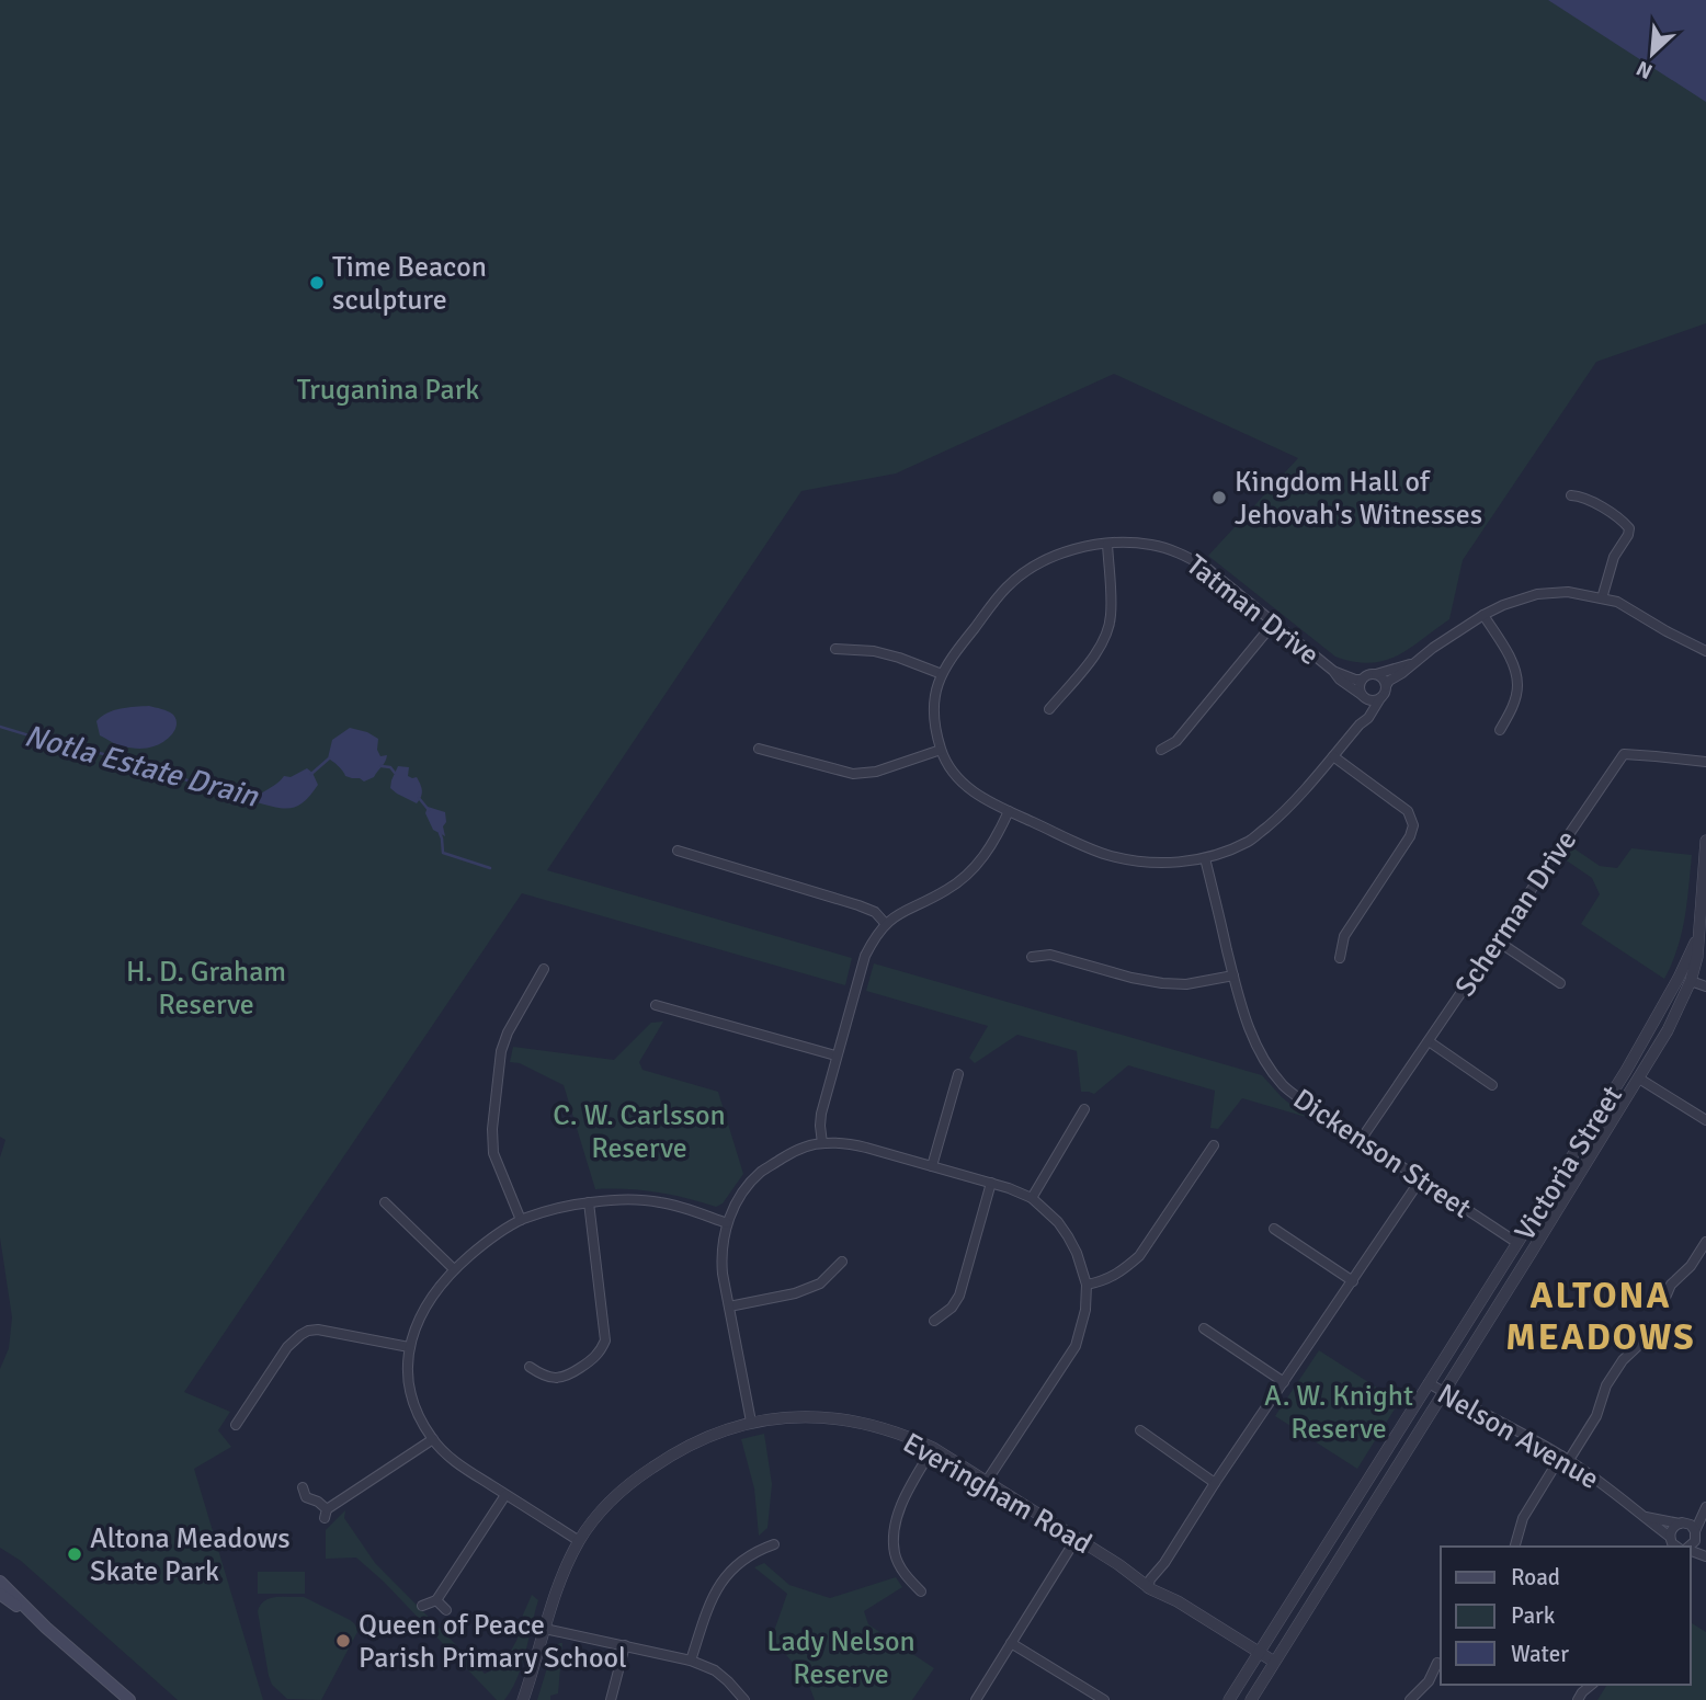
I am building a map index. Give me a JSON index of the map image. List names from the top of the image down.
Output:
{
  "streets": {
    "street": [
      "Tatman Drive",
      "Scherman Drive",
      "Dickenson Street",
      "Victoria Street",
      "Nelson Avenue",
      "Everingham Road"
    ]
  },
  "crossings": [
    ["Tatman Drive", "Dickenson Street"],
    ["Scherman Drive", "Dickenson Street"],
    ["Dickenson Street", "Victoria Street"],
    ["Victoria Street", "Nelson Avenue"],
    ["Victoria Street", "Everingham Road"]
  ],
  "districts": ["ALTONA MEADOWS"],
  "water": ["Notla Estate Drain"],
  "parks": [
    "Truganina Park",
    "H. D. Graham Reserve",
    "C. W. Carlsson Reserve",
    "A. W. Knight Reserve",
    "Lady Nelson Reserve"
  ],
  "places": [
    "Time Beacon sculpture",
    "Kingdom Hall of Jehovah's Witnesses",
    "Altona Meadows Skate Park",
    "Queen of Peace Parish Primary School"
  ],
  "legend": ["Road", "Park", "Water"],
  "north": "bottom left"
}
